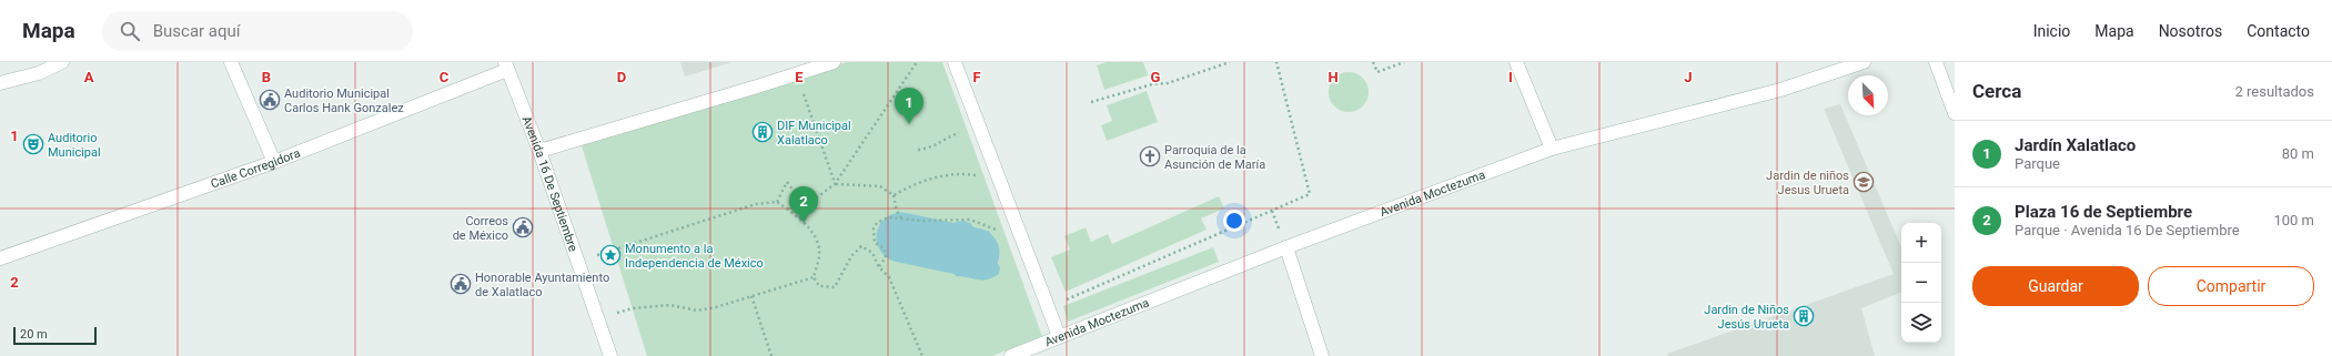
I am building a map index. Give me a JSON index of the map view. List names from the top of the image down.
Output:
{
  "streets": {
    "street": ["Calle Corregidora", "Avenida 16 De Septiembre", "Avenida Moctezuma"]
  },
  "crossings": [
    ["Calle Corregidora", "Avenida 16 De Septiembre"]
  ],
  "places": {
    "public building": ["Auditorio Municipal Carlos Hank Gonzalez", "Correos de México", "Honorable Ayuntamiento de Xalatlaco"],
    "building": ["DIF Municipal Xalatlaco", "Jardin de Niños Jesús Urueta"],
    "theatre": ["Auditorio Municipal"],
    "church": ["Parroquia de la Asunción de María"],
    "school or university": ["Jardin de niños Jesus Urueta"],
    "place": ["Monumento a la Independencia de México"]
  },
  "scale_bar": "20 m",
  "north": "bottom right",
  "page": {
    "header": "Mapa",
    "search": "Buscar aquí",
    "nav": [
      "Inicio",
      "Mapa",
      "Nosotros",
      "Contacto"
    ],
    "heading": ["Cerca", "2 resultados"],
    "pins": ["1", "2"],
    "list": [
      {
        "mark": "1",
        "name": "Jardín Xalatlaco",
        "note": "Parque",
        "value": "80 m"
      },
      {
        "mark": "2",
        "name": "Plaza 16 de Septiembre",
        "note": "Parque · Avenida 16 De Septiembre",
        "value": "100 m"
      }
    ],
    "map_buttons": ["+", "−"],
    "buttons": ["Guardar", "Compartir"],
    "scale": "20 m"
  },
  "grid": {
    "columns": [
      "A",
      "B",
      "C",
      "D",
      "E",
      "F",
      "G",
      "H",
      "I",
      "J"
    ],
    "rows": ["1", "2"]
  }
}
